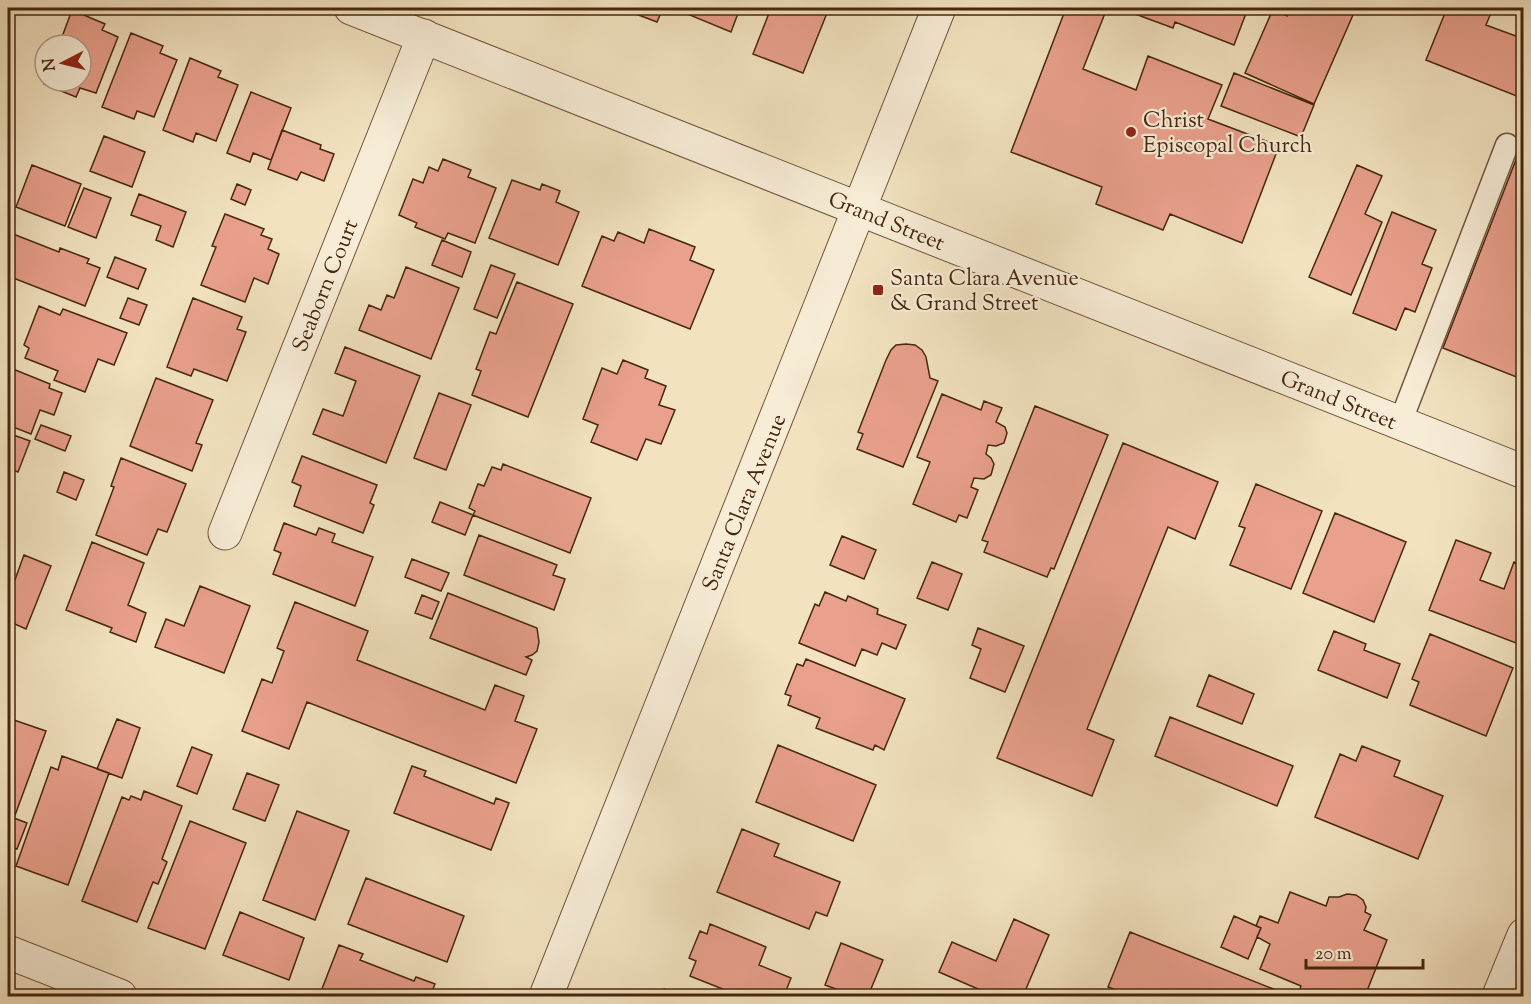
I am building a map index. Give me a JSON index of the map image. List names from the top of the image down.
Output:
{
  "streets": {
    "street": ["Grand Street", "Seaborn Court", "Santa Clara Avenue"]
  },
  "crossings": [
    ["Grand Street", "Seaborn Court"],
    ["Grand Street", "Santa Clara Avenue"]
  ],
  "places": {
    "other": ["Christ Episcopal Church"],
    "transit": ["Santa Clara Avenue & Grand Street"]
  },
  "scale_bar": "20 m",
  "north": "left"
}
